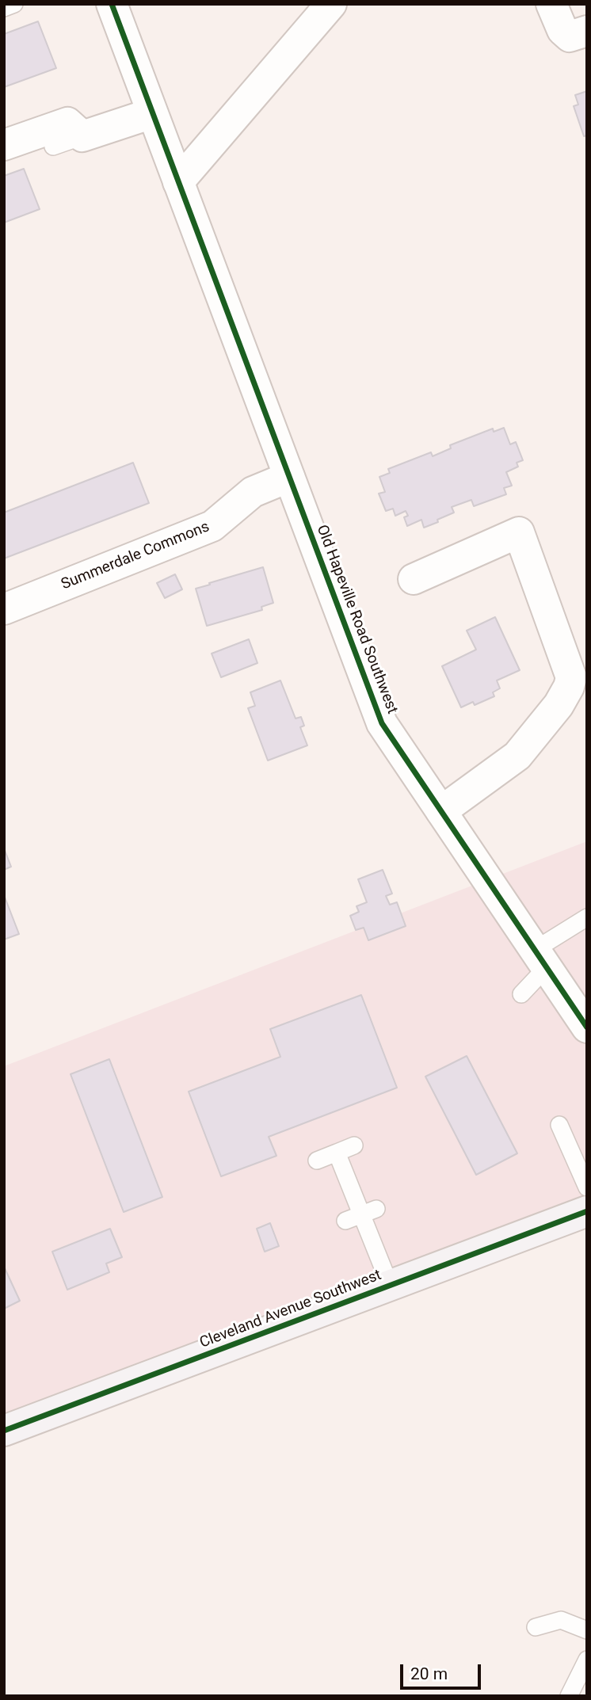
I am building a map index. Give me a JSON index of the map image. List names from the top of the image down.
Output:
{
  "streets": {
    "main road": ["Cleveland Avenue Southwest"],
    "street": ["Summerdale Commons", "Old Hapeville Road Southwest"]
  },
  "crossings": [
    ["Summerdale Commons", "Old Hapeville Road Southwest"]
  ],
  "scale_bar": "20 m"
}
